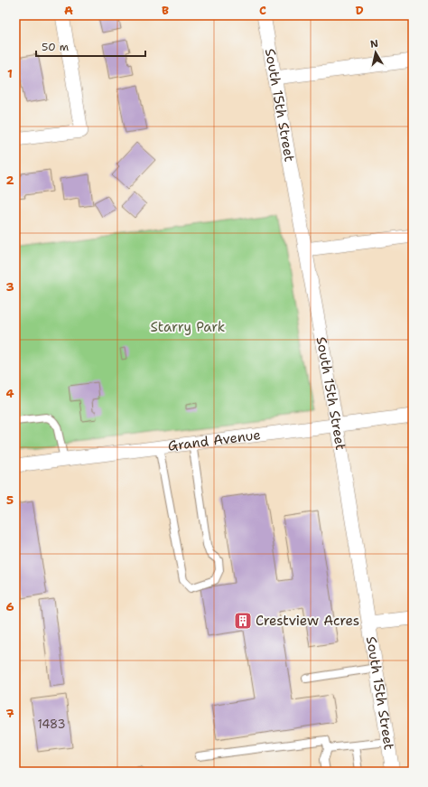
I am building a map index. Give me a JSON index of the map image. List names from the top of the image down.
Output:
{
  "streets": {
    "street": ["South 15th Street", "Grand Avenue"]
  },
  "crossings": [
    ["South 15th Street", "Grand Avenue"]
  ],
  "parks": ["Starry Park"],
  "places": {
    "building": ["Crestview Acres"]
  },
  "house_numbers": ["1483"],
  "scale_bar": "50 m",
  "north": "top",
  "grid": {
    "columns": [
      "A",
      "B",
      "C",
      "D"
    ],
    "rows": [
      "1",
      "2",
      "3",
      "4",
      "5",
      "6",
      "7"
    ]
  }
}
